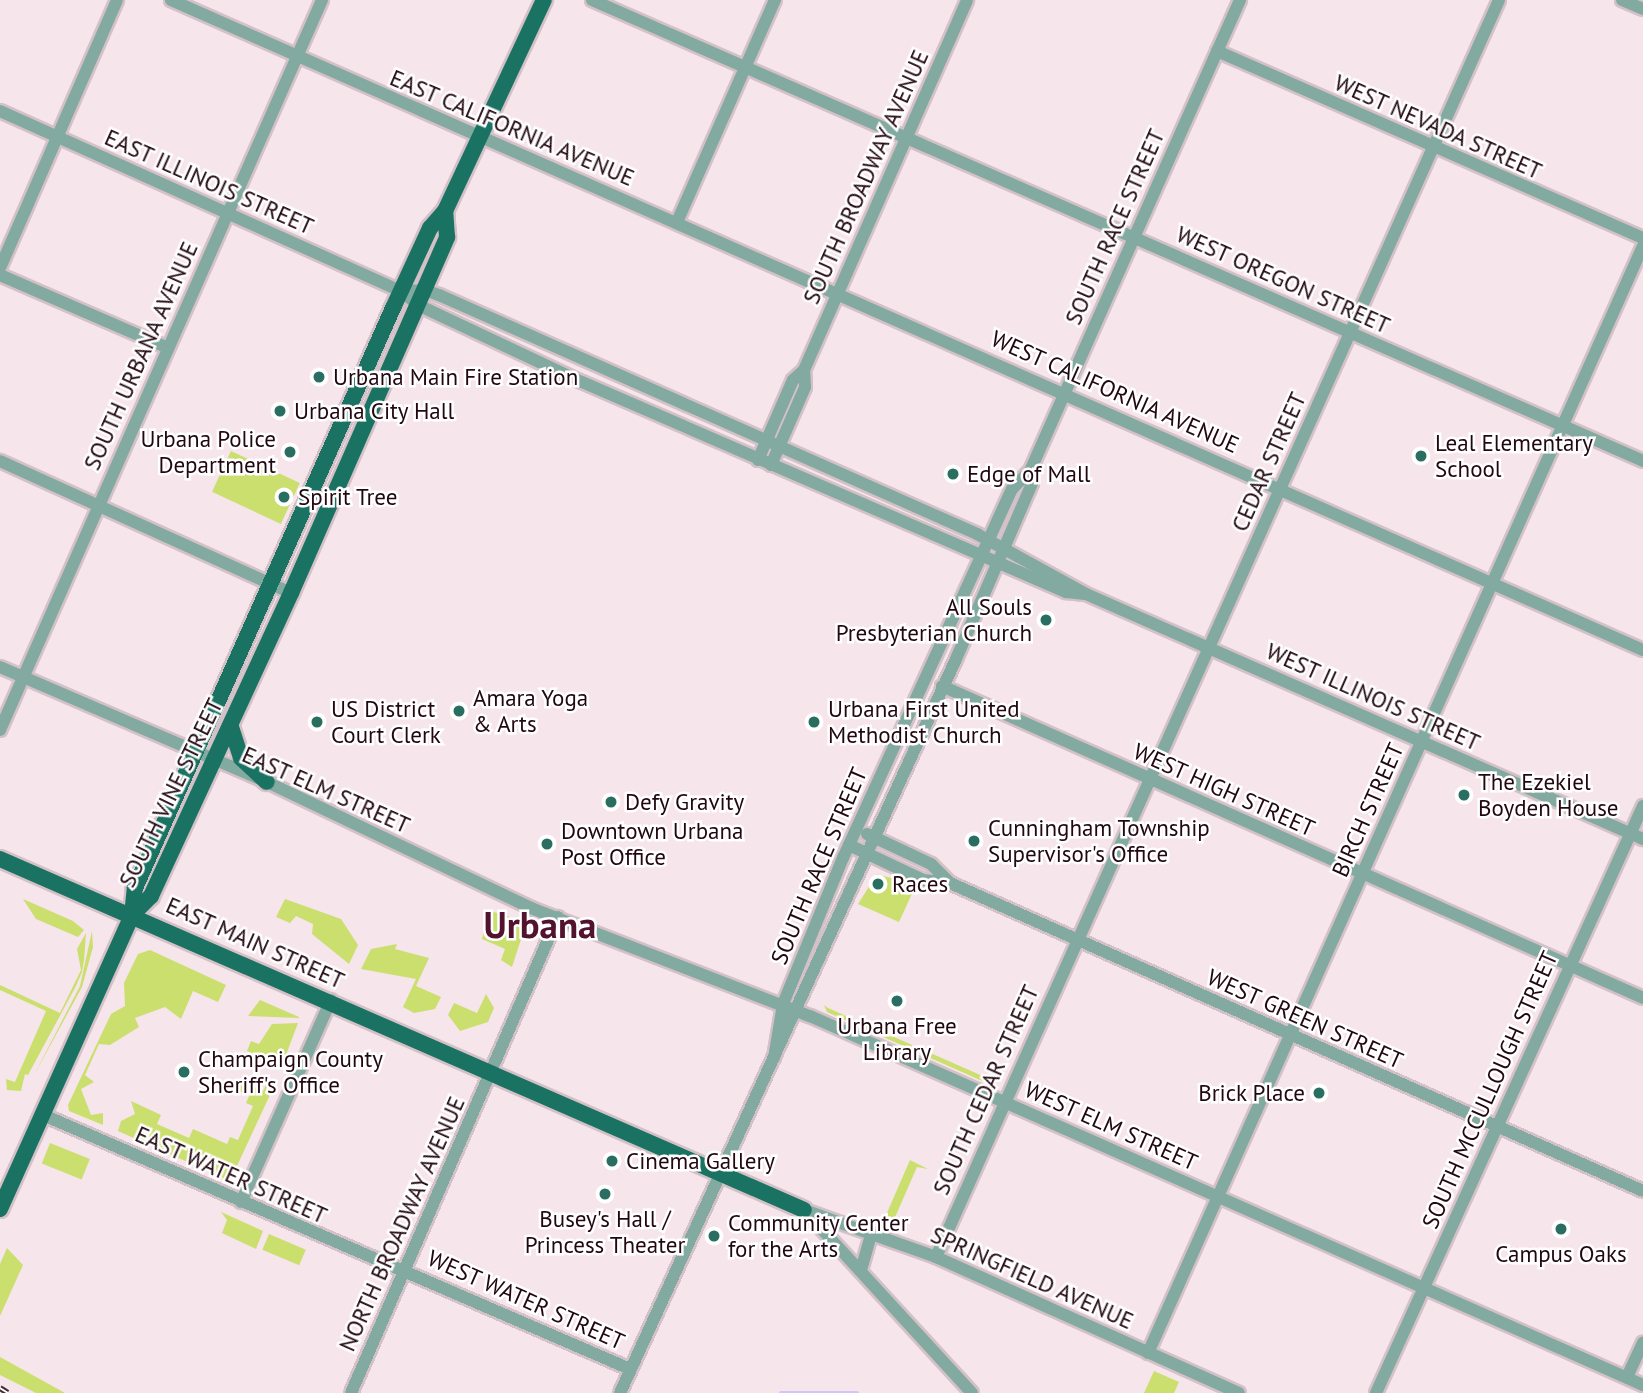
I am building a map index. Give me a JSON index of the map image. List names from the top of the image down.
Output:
{
  "streets": {
    "main road": ["SOUTH VINE STREET", "EAST MAIN STREET"],
    "street": [
      "WEST NEVADA STREET",
      "EAST CALIFORNIA AVENUE",
      "SOUTH BROADWAY AVENUE",
      "EAST ILLINOIS STREET",
      "SOUTH RACE STREET",
      "WEST OREGON STREET",
      "SOUTH URBANA AVENUE",
      "WEST CALIFORNIA AVENUE",
      "CEDAR STREET",
      "WEST ILLINOIS STREET",
      "EAST ELM STREET",
      "WEST HIGH STREET",
      "BIRCH STREET",
      "WEST GREEN STREET",
      "SOUTH CEDAR STREET",
      "SOUTH MCCULLOUGH STREET",
      "WEST ELM STREET",
      "EAST WATER STREET",
      "NORTH BROADWAY AVENUE",
      "SPRINGFIELD AVENUE",
      "WEST WATER STREET"
    ]
  },
  "crossings": [
    ["WEST NEVADA STREET", "SOUTH RACE STREET"],
    ["WEST NEVADA STREET", "CEDAR STREET"],
    ["EAST CALIFORNIA AVENUE", "SOUTH BROADWAY AVENUE"],
    ["EAST CALIFORNIA AVENUE", "SOUTH URBANA AVENUE"],
    ["EAST CALIFORNIA AVENUE", "WEST CALIFORNIA AVENUE"],
    ["EAST CALIFORNIA AVENUE", "SOUTH VINE STREET"],
    ["SOUTH BROADWAY AVENUE", "EAST ILLINOIS STREET"],
    ["SOUTH BROADWAY AVENUE", "WEST OREGON STREET"],
    ["SOUTH BROADWAY AVENUE", "WEST CALIFORNIA AVENUE"],
    ["SOUTH BROADWAY AVENUE", "WEST ILLINOIS STREET"],
    ["EAST ILLINOIS STREET", "SOUTH URBANA AVENUE"],
    ["EAST ILLINOIS STREET", "WEST ILLINOIS STREET"],
    ["EAST ILLINOIS STREET", "SOUTH VINE STREET"],
    ["SOUTH RACE STREET", "WEST OREGON STREET"],
    ["SOUTH RACE STREET", "WEST CALIFORNIA AVENUE"],
    ["SOUTH RACE STREET", "WEST ILLINOIS STREET"],
    ["SOUTH RACE STREET", "WEST HIGH STREET"],
    ["SOUTH RACE STREET", "EAST MAIN STREET"],
    ["SOUTH RACE STREET", "WEST GREEN STREET"],
    ["SOUTH RACE STREET", "WEST ELM STREET"],
    ["SOUTH RACE STREET", "WEST WATER STREET"],
    ["WEST OREGON STREET", "CEDAR STREET"],
    ["WEST OREGON STREET", "BIRCH STREET"],
    ["SOUTH URBANA AVENUE", "EAST ELM STREET"],
    ["WEST CALIFORNIA AVENUE", "CEDAR STREET"],
    ["WEST CALIFORNIA AVENUE", "BIRCH STREET"],
    ["CEDAR STREET", "WEST ILLINOIS STREET"],
    ["CEDAR STREET", "WEST HIGH STREET"],
    ["CEDAR STREET", "WEST GREEN STREET"],
    ["CEDAR STREET", "SOUTH CEDAR STREET"],
    ["WEST ILLINOIS STREET", "BIRCH STREET"],
    ["WEST ILLINOIS STREET", "SOUTH MCCULLOUGH STREET"],
    ["EAST ELM STREET", "SOUTH VINE STREET"],
    ["EAST ELM STREET", "WEST ELM STREET"],
    ["WEST HIGH STREET", "BIRCH STREET"],
    ["WEST HIGH STREET", "SOUTH MCCULLOUGH STREET"],
    ["SOUTH VINE STREET", "EAST MAIN STREET"],
    ["BIRCH STREET", "WEST GREEN STREET"],
    ["BIRCH STREET", "WEST ELM STREET"],
    ["BIRCH STREET", "SPRINGFIELD AVENUE"],
    ["EAST MAIN STREET", "NORTH BROADWAY AVENUE"],
    ["EAST MAIN STREET", "SPRINGFIELD AVENUE"],
    ["WEST GREEN STREET", "SOUTH CEDAR STREET"],
    ["WEST GREEN STREET", "SOUTH MCCULLOUGH STREET"],
    ["SOUTH CEDAR STREET", "WEST ELM STREET"],
    ["SOUTH CEDAR STREET", "SPRINGFIELD AVENUE"],
    ["SOUTH MCCULLOUGH STREET", "WEST ELM STREET"],
    ["EAST WATER STREET", "NORTH BROADWAY AVENUE"],
    ["EAST WATER STREET", "WEST WATER STREET"],
    ["NORTH BROADWAY AVENUE", "WEST WATER STREET"]
  ],
  "districts": ["Urbana"],
  "places": [
    "Urbana Main Fire Station",
    "Urbana City Hall",
    "Urbana Police Department",
    "Leal Elementary School",
    "Edge of Mall",
    "Spirit Tree",
    "All Souls Presbyterian Church",
    "Amara Yoga & Arts",
    "US District Court Clerk",
    "Urbana First United Methodist Church",
    "The Ezekiel Boyden House",
    "Defy Gravity",
    "Cunningham Township Supervisor's Office",
    "Downtown Urbana Post Office",
    "Races",
    "Urbana Free Library",
    "Champaign County Sheriff's Office",
    "Brick Place",
    "Cinema Gallery",
    "Busey's Hall / Princess Theater",
    "Campus Oaks",
    "Community Center for the Arts"
  ]
}
